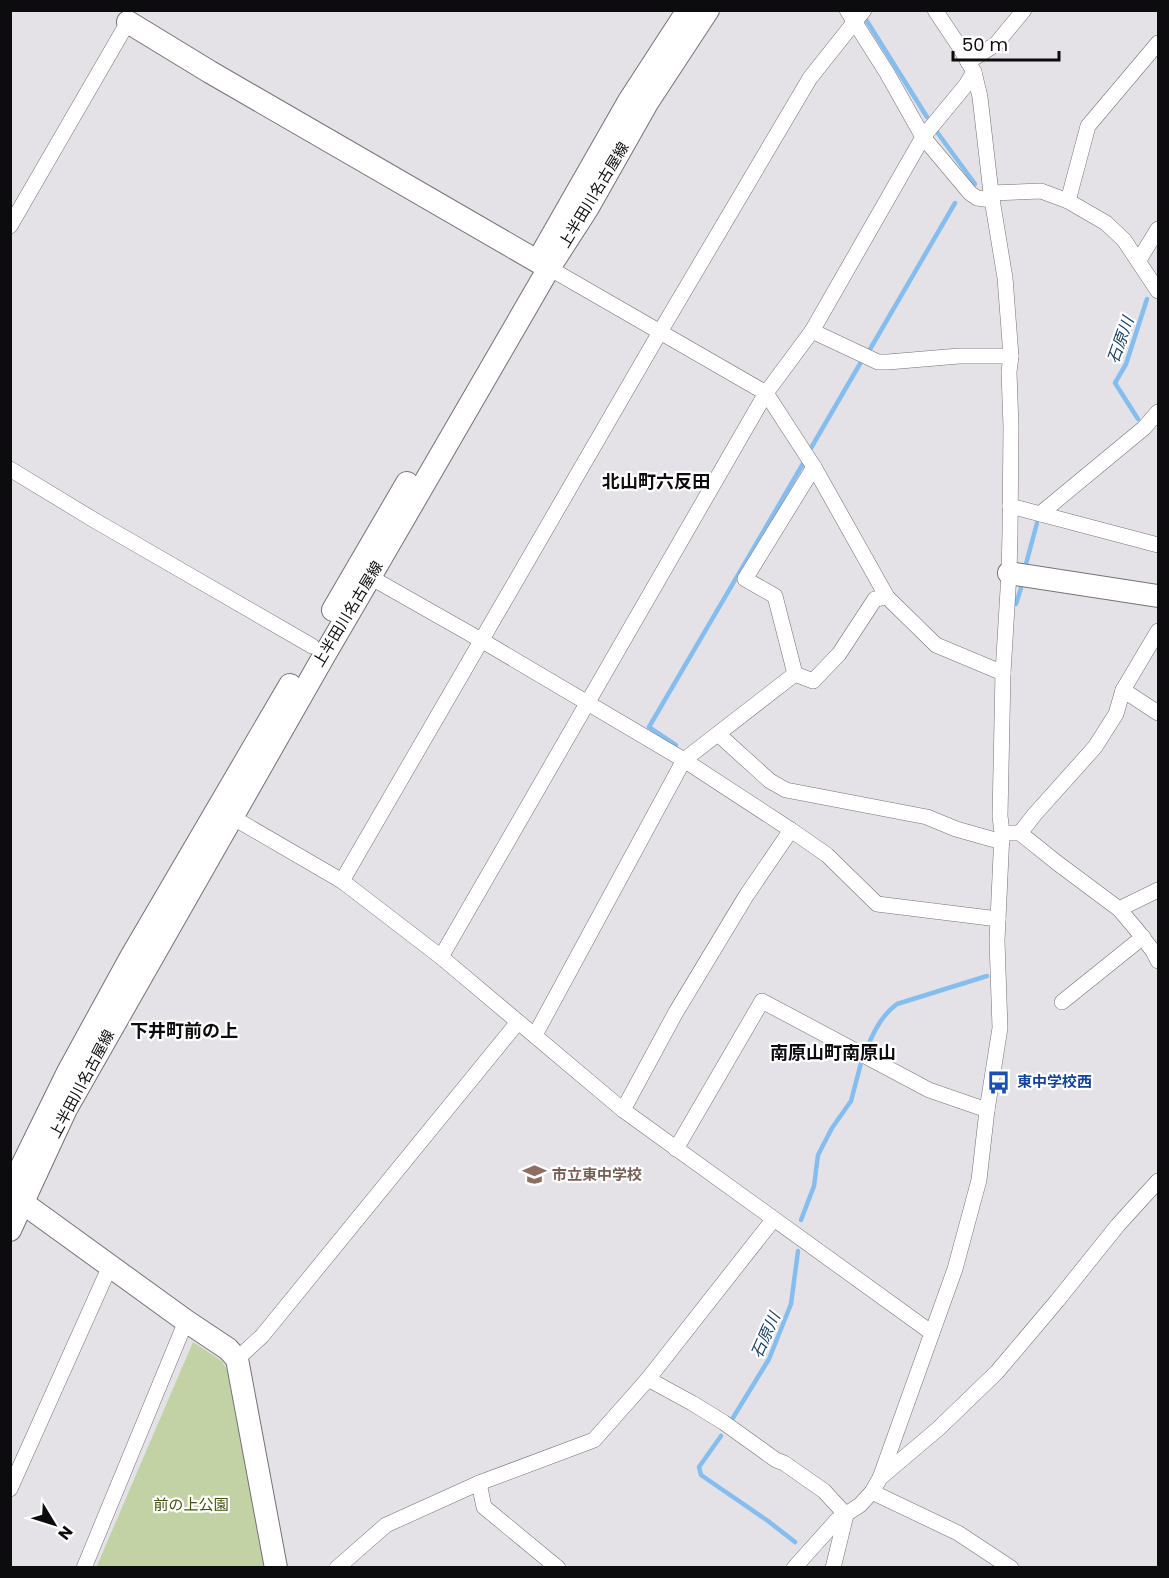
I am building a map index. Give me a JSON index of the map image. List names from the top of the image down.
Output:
{
  "streets": {
    "main road": ["上半田川名古屋線"]
  },
  "districts": ["北山町六反田", "下井町前の上", "南原山町南原山"],
  "water": ["石原川"],
  "parks": ["前の上公園"],
  "places": {
    "bus stop": ["東中学校西"],
    "school or university": ["市立東中学校"]
  },
  "scale_bar": "50 m",
  "north": "bottom right"
}
